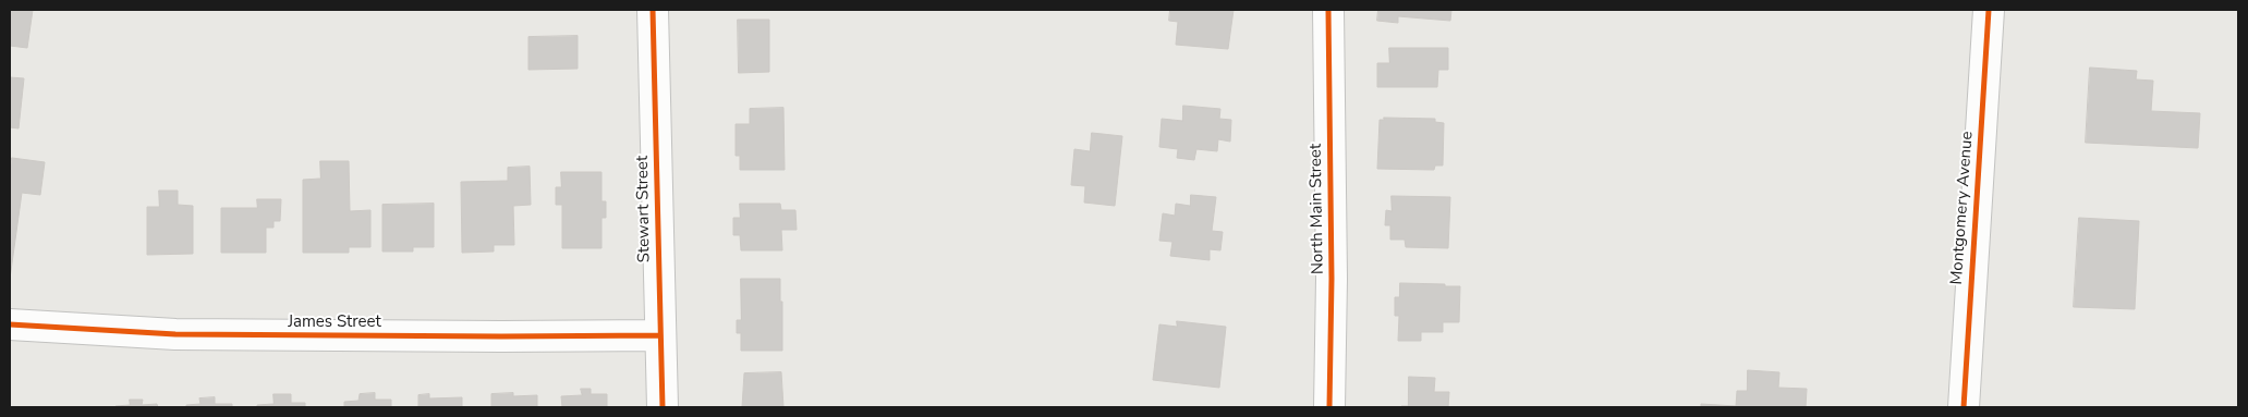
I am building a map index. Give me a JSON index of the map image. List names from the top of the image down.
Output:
{
  "streets": {
    "street": [
      "Montgomery Avenue",
      "Stewart Street",
      "North Main Street",
      "James Street"
    ]
  },
  "crossings": [
    ["Stewart Street", "James Street"]
  ]
}
